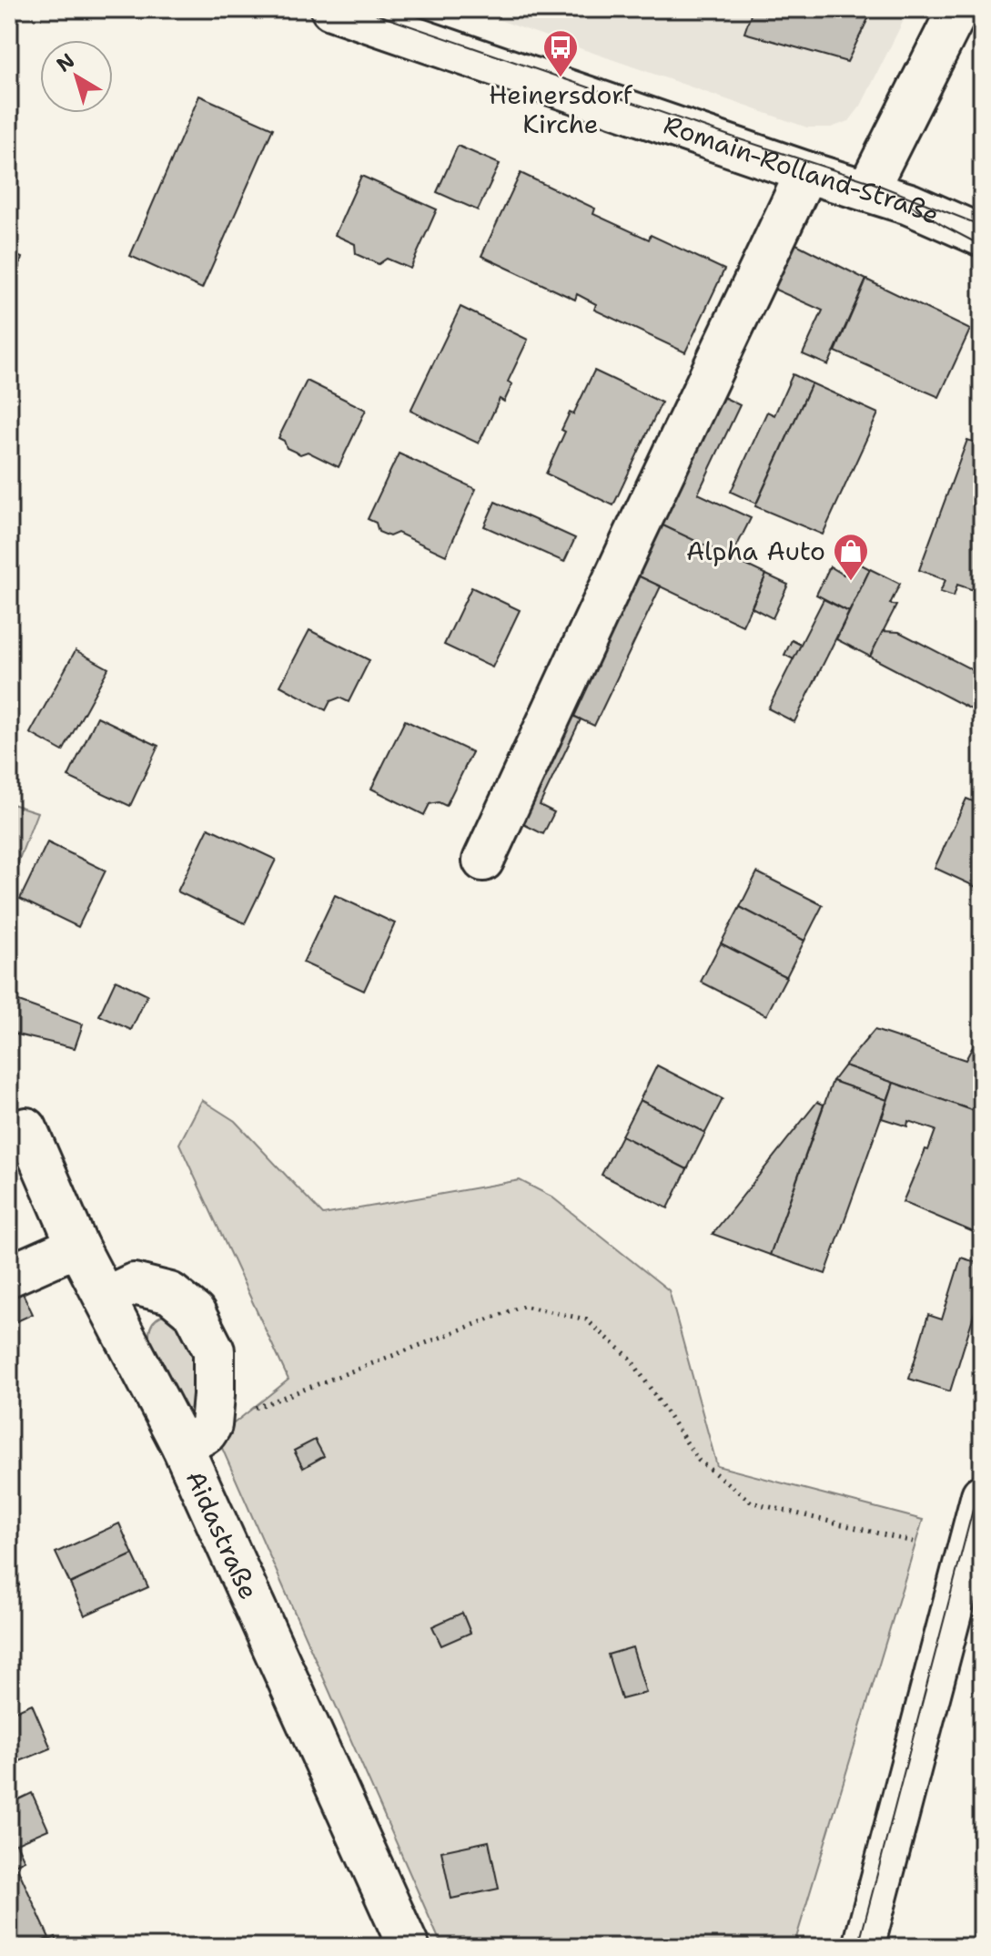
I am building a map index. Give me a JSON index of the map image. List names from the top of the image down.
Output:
{
  "streets": {
    "main road": ["Romain-Rolland-Straße", "Aidastraße"]
  },
  "places": {
    "bus stop": ["Heinersdorf Kirche"],
    "shop": ["Alpha Auto"]
  },
  "north": "top left"
}
